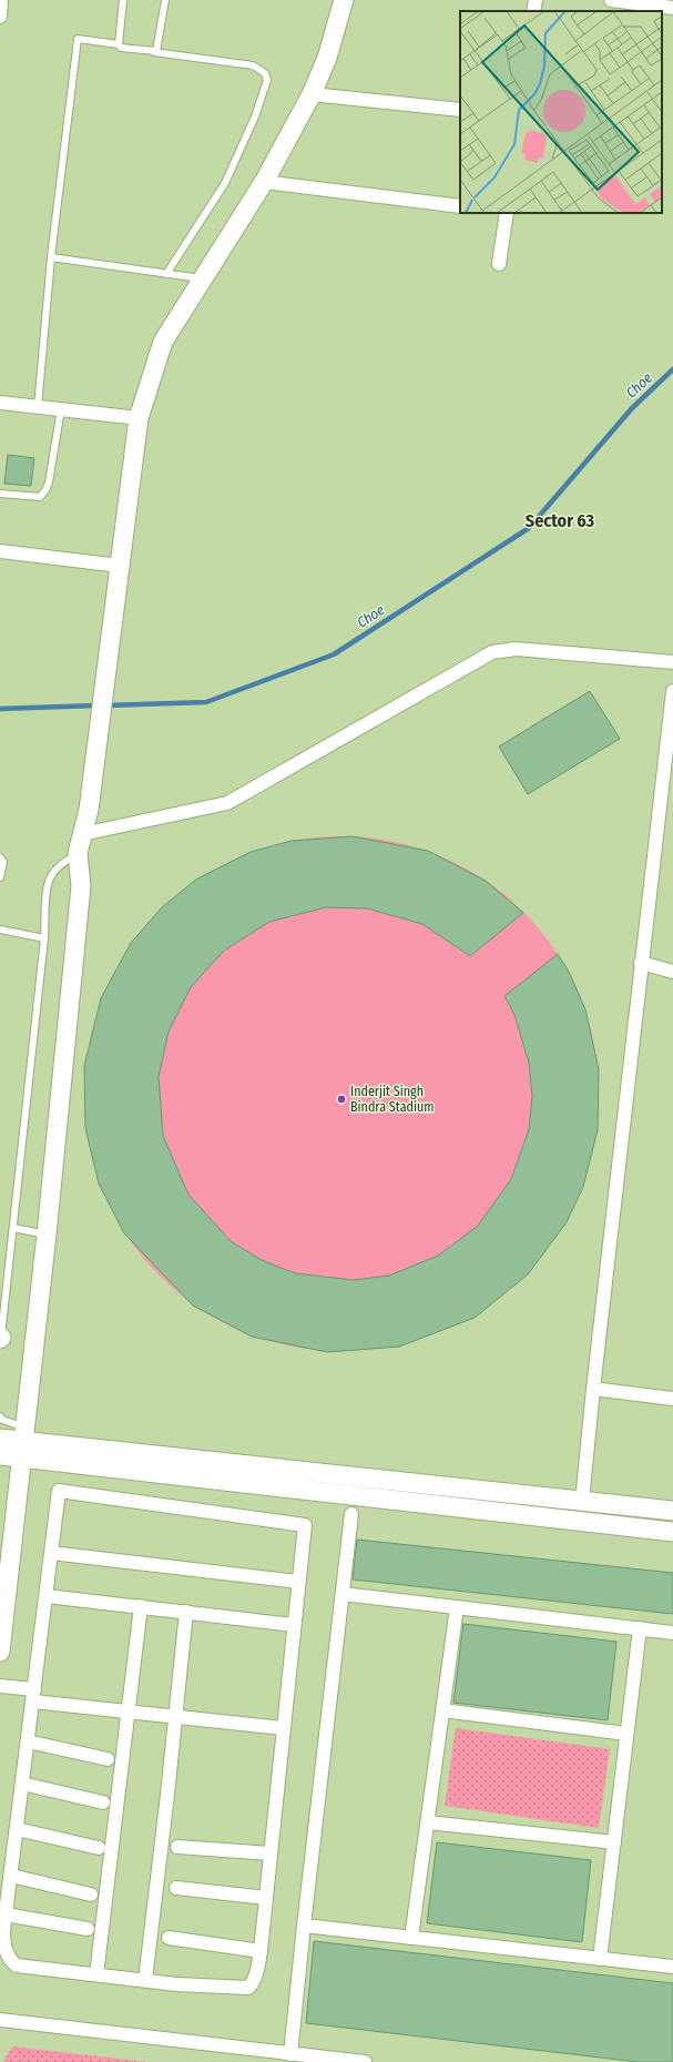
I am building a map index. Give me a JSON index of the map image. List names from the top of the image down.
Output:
{
  "districts": ["Sector 63"],
  "water": ["Choe"],
  "places": ["Inderjit Singh Bindra Stadium"]
}
